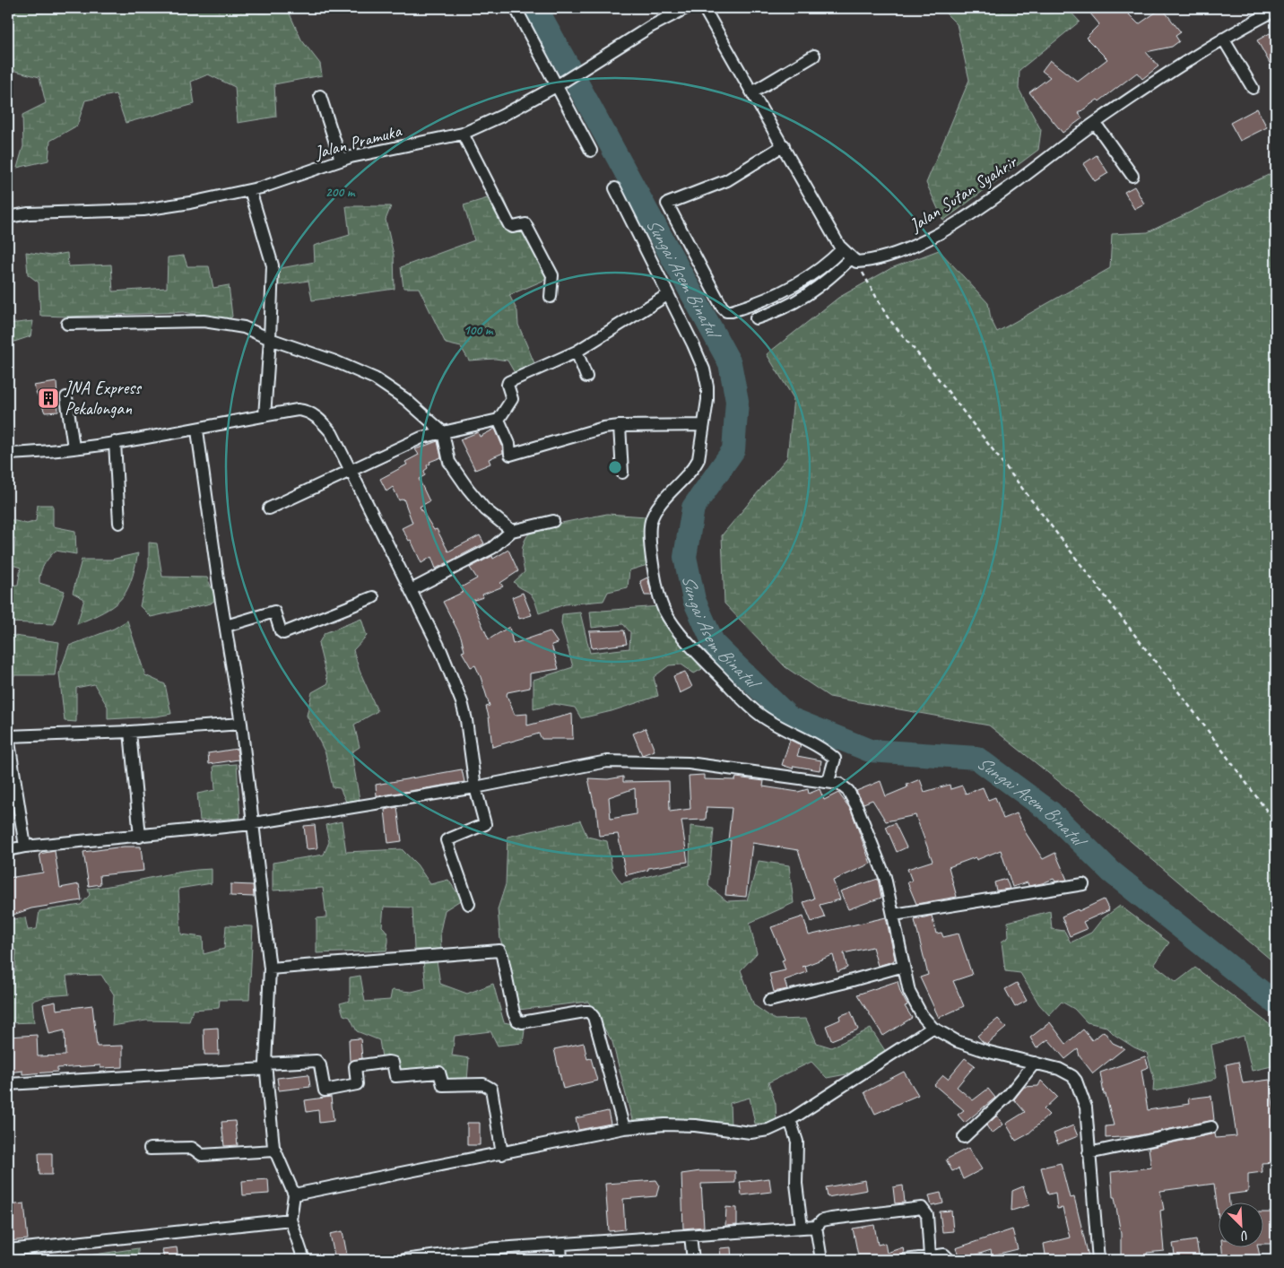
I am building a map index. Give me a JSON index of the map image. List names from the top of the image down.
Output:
{
  "streets": {
    "street": ["Jalan Pramuka", "Jalan Sutan Syahrir"]
  },
  "water": ["Sungai Asem Binatul"],
  "places": {
    "building": ["JNA Express Pekalongan"]
  },
  "north": "bottom right",
  "rings": ["200 m", "100 m"]
}
